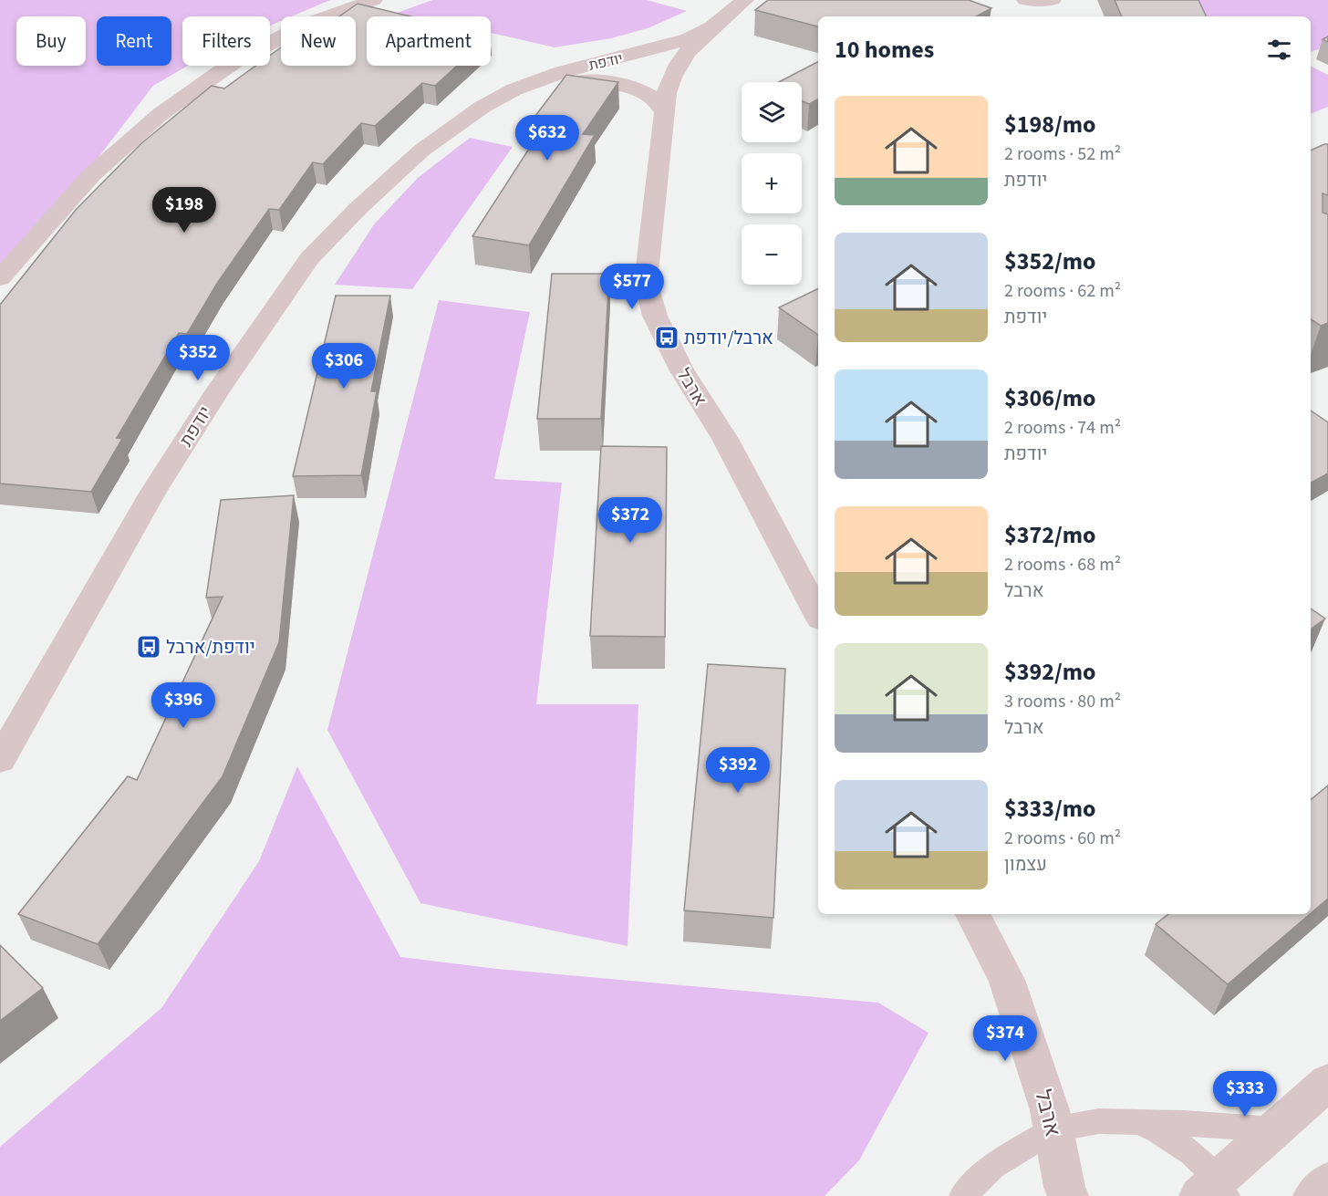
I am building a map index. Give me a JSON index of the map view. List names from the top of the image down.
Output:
{
  "streets": {
    "street": ["יודפת", "ארבל"]
  },
  "crossings": [
    ["יודפת", "ארבל"]
  ],
  "places": {
    "bus stop": ["ארבל/יודפת", "יודפת/ארבל"]
  },
  "page": {
    "chip": [
      "Buy",
      "Rent",
      "Filters",
      "New",
      "Apartment"
    ],
    "heading": "10 homes",
    "map_buttons": ["+", "−"],
    "list": [
      {
        "name": "$198/mo",
        "note": "2 rooms · 52 m² · יודפת"
      },
      {
        "name": "$352/mo",
        "note": "2 rooms · 62 m² · יודפת"
      },
      {
        "name": "$306/mo",
        "note": "2 rooms · 74 m² · יודפת"
      },
      {
        "name": "$372/mo",
        "note": "2 rooms · 68 m² · ארבל"
      },
      {
        "name": "$392/mo",
        "note": "3 rooms · 80 m² · ארבל"
      },
      {
        "name": "$333/mo",
        "note": "2 rooms · 60 m² · עצמון"
      }
    ],
    "price": [
      "$632",
      "$198",
      "$577",
      "$352",
      "$306",
      "$372",
      "$396",
      "$392",
      "$374",
      "$333"
    ]
  }
}
